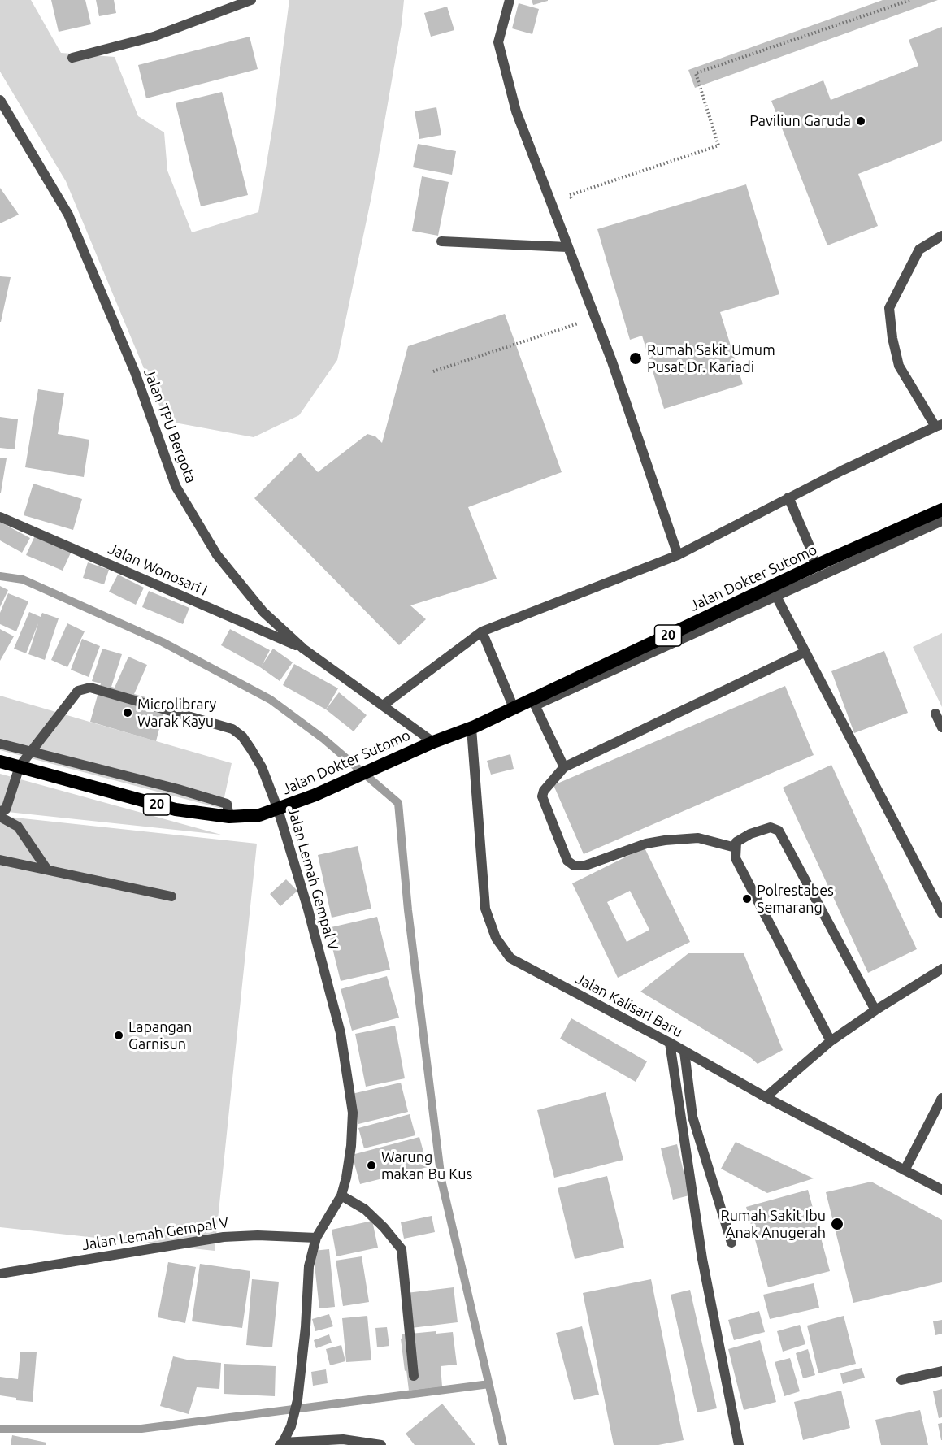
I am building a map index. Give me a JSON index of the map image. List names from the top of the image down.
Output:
{
  "streets": {
    "highway": ["Jalan Dokter Sutomo", "20"],
    "street": [
      "Jalan TPU Bergota",
      "Jalan Wonosari I",
      "Jalan Lemah Gempal V",
      "Jalan Kalisari Baru"
    ]
  },
  "crossings": [
    ["Jalan TPU Bergota", "Jalan Wonosari I"],
    ["Jalan TPU Bergota", "Jalan Dokter Sutomo"],
    ["Jalan Dokter Sutomo", "Jalan Lemah Gempal V"],
    ["Jalan Dokter Sutomo", "Jalan Kalisari Baru"]
  ],
  "places": [
    "Paviliun Garuda",
    "Rumah Sakit Umum Pusat Dr. Kariadi",
    "Microlibrary Warak Kayu",
    "Polrestabes Semarang",
    "Lapangan Garnisun",
    "Warung makan Bu Kus",
    "Rumah Sakit Ibu Anak Anugerah"
  ]
}
